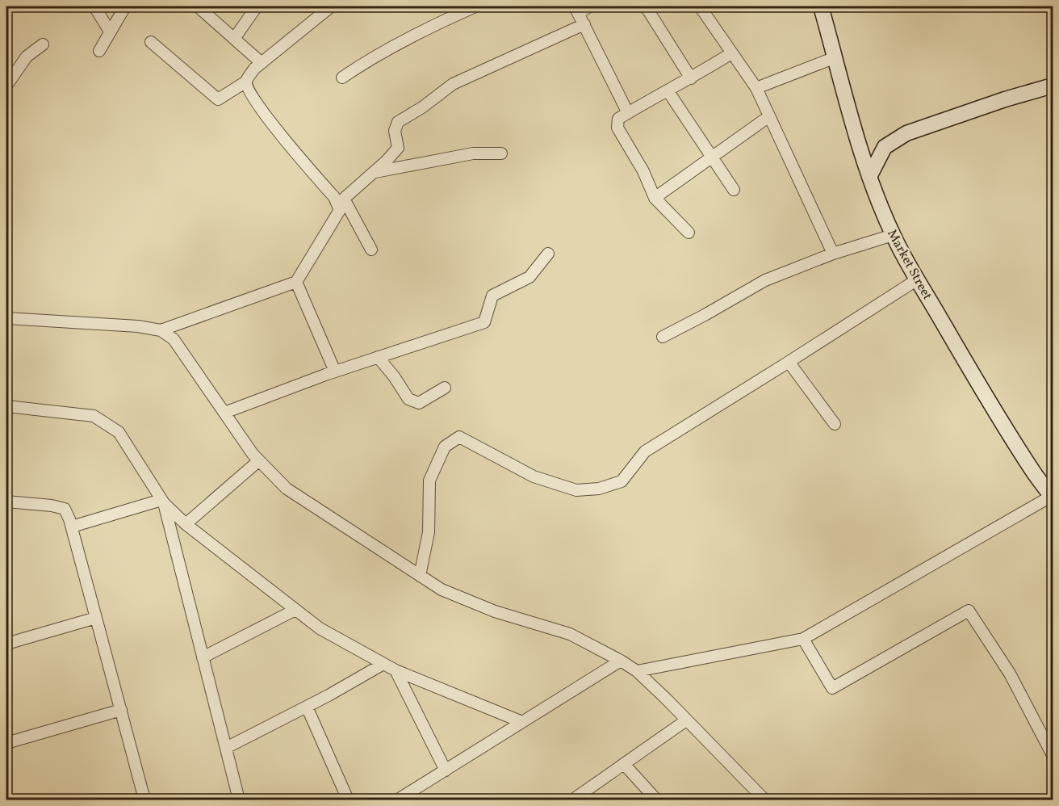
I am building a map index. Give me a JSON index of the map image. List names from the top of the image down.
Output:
{
  "streets": {
    "street": ["Market Street"]
  }
}
